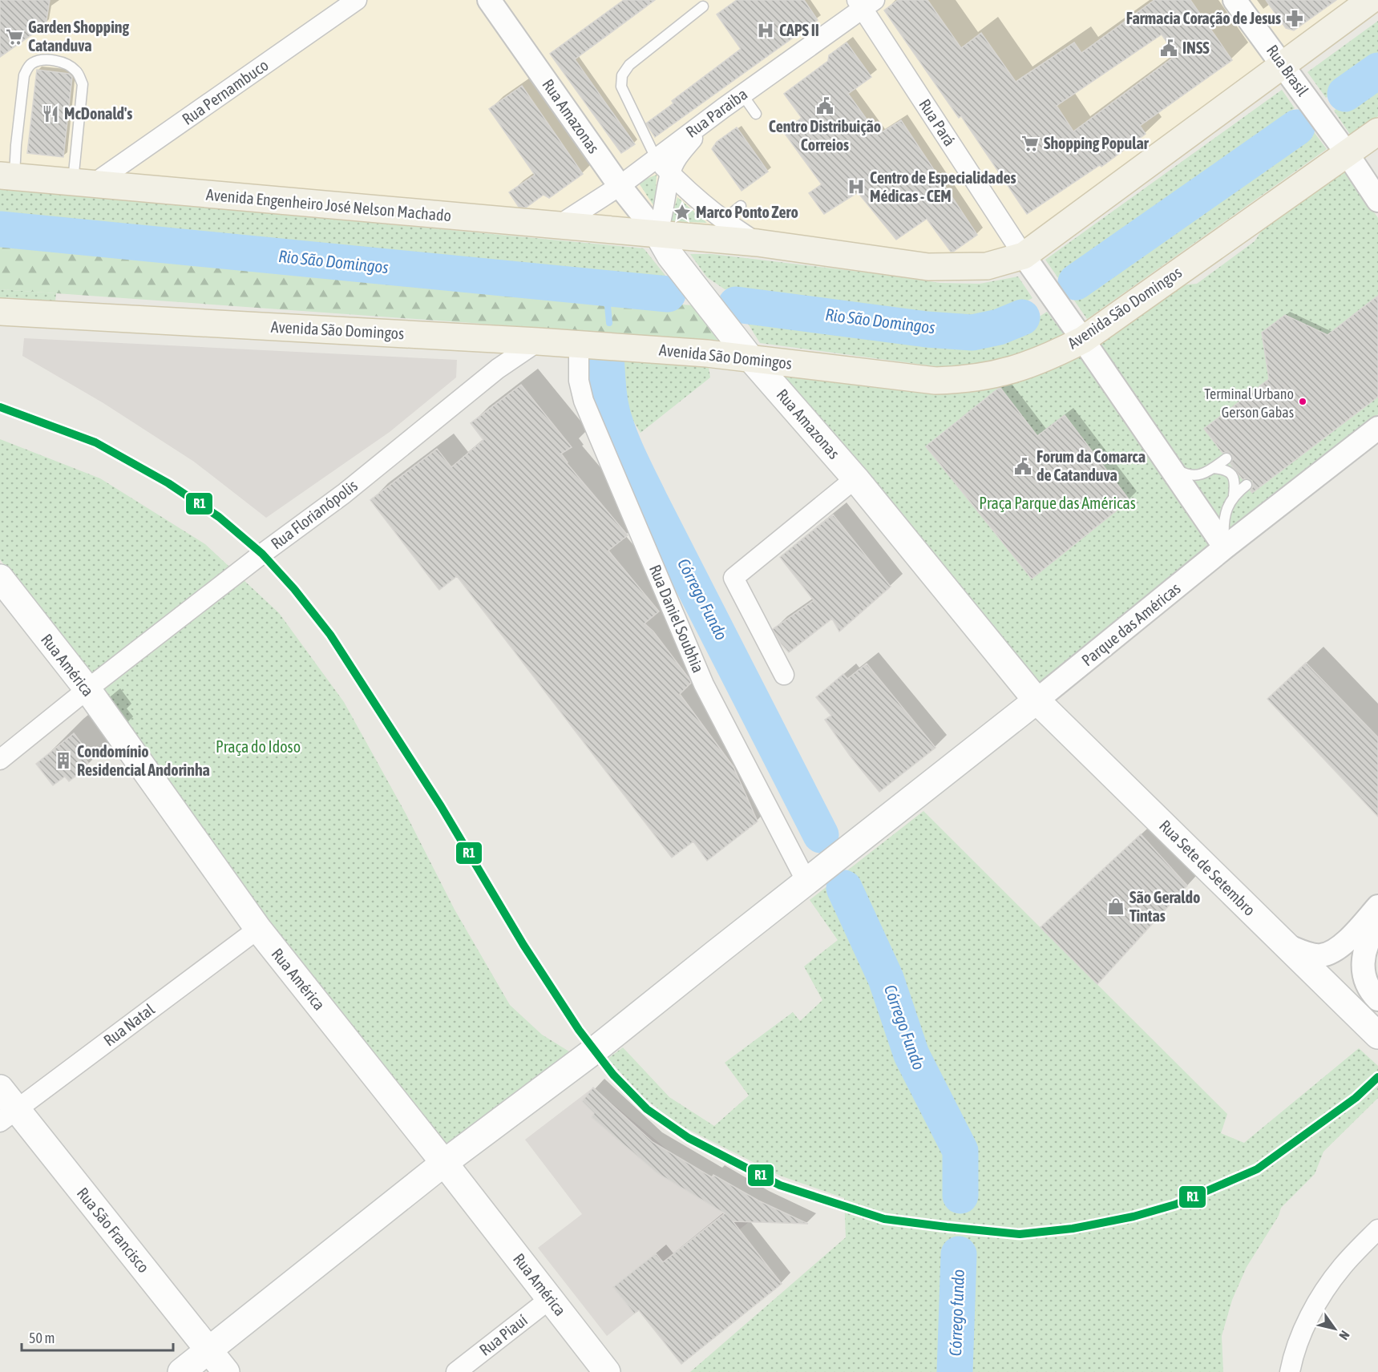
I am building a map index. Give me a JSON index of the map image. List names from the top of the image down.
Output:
{
  "streets": {
    "main road": [
      "Rua Amazonas",
      "Avenida Engenheiro José Nelson Machado",
      "Avenida São Domingos",
      "Rua América",
      "Rua Sete de Setembro",
      "Rua São Francisco"
    ],
    "street": [
      "Rua Brasil",
      "Rua Pernambuco",
      "Rua Paraiba",
      "Rua Pará",
      "Rua Florianópolis",
      "Rua Daniel Soubhia",
      "Parque das Américas",
      "Rua Natal",
      "Rua Piauí"
    ]
  },
  "crossings": [
    ["Rua Brasil", "Avenida São Domingos"],
    ["Rua Pernambuco", "Avenida Engenheiro José Nelson Machado"],
    ["Rua Paraiba", "Rua Amazonas"],
    ["Rua Paraiba", "Rua Pará"],
    ["Rua Paraiba", "Avenida Engenheiro José Nelson Machado"],
    ["Rua Amazonas", "Avenida Engenheiro José Nelson Machado"],
    ["Rua Amazonas", "Avenida São Domingos"],
    ["Rua Amazonas", "Parque das Américas"],
    ["Rua Amazonas", "Rua Sete de Setembro"],
    ["Rua Pará", "Avenida São Domingos"],
    ["Avenida São Domingos", "Rua Florianópolis"],
    ["Avenida São Domingos", "Rua Daniel Soubhia"],
    ["Rua Florianópolis", "Rua América"],
    ["Parque das Américas", "Rua Sete de Setembro"],
    ["Rua América", "Rua Natal"],
    ["Rua América", "Rua Piauí"],
    ["Rua Natal", "Rua São Francisco"]
  ],
  "water": ["Rio São Domingos", "Córrego Fundo", "Córrego fundo"],
  "parks": ["Praça Parque das Américas", "Praça do Idoso"],
  "places": {
    "pharmacy": ["Farmacia Coração de Jesus"],
    "hospital": ["CAPS II", "Centro de Especialidades Médicas - CEM"],
    "supermarket": ["Garden Shopping Catanduva", "Shopping Popular"],
    "public building": ["INSS", "Centro Distribuição Correios", "Forum da Comarca de Catanduva"],
    "restaurant": ["McDonald's"],
    "place": ["Marco Ponto Zero"],
    "other": ["Terminal Urbano Gerson Gabas"],
    "building": ["Condomínio Residencial Andorinha"],
    "shop": ["São Geraldo Tintas"]
  },
  "lines": ["transit line R1"],
  "scale_bar": "50 m",
  "north": "bottom right"
}
